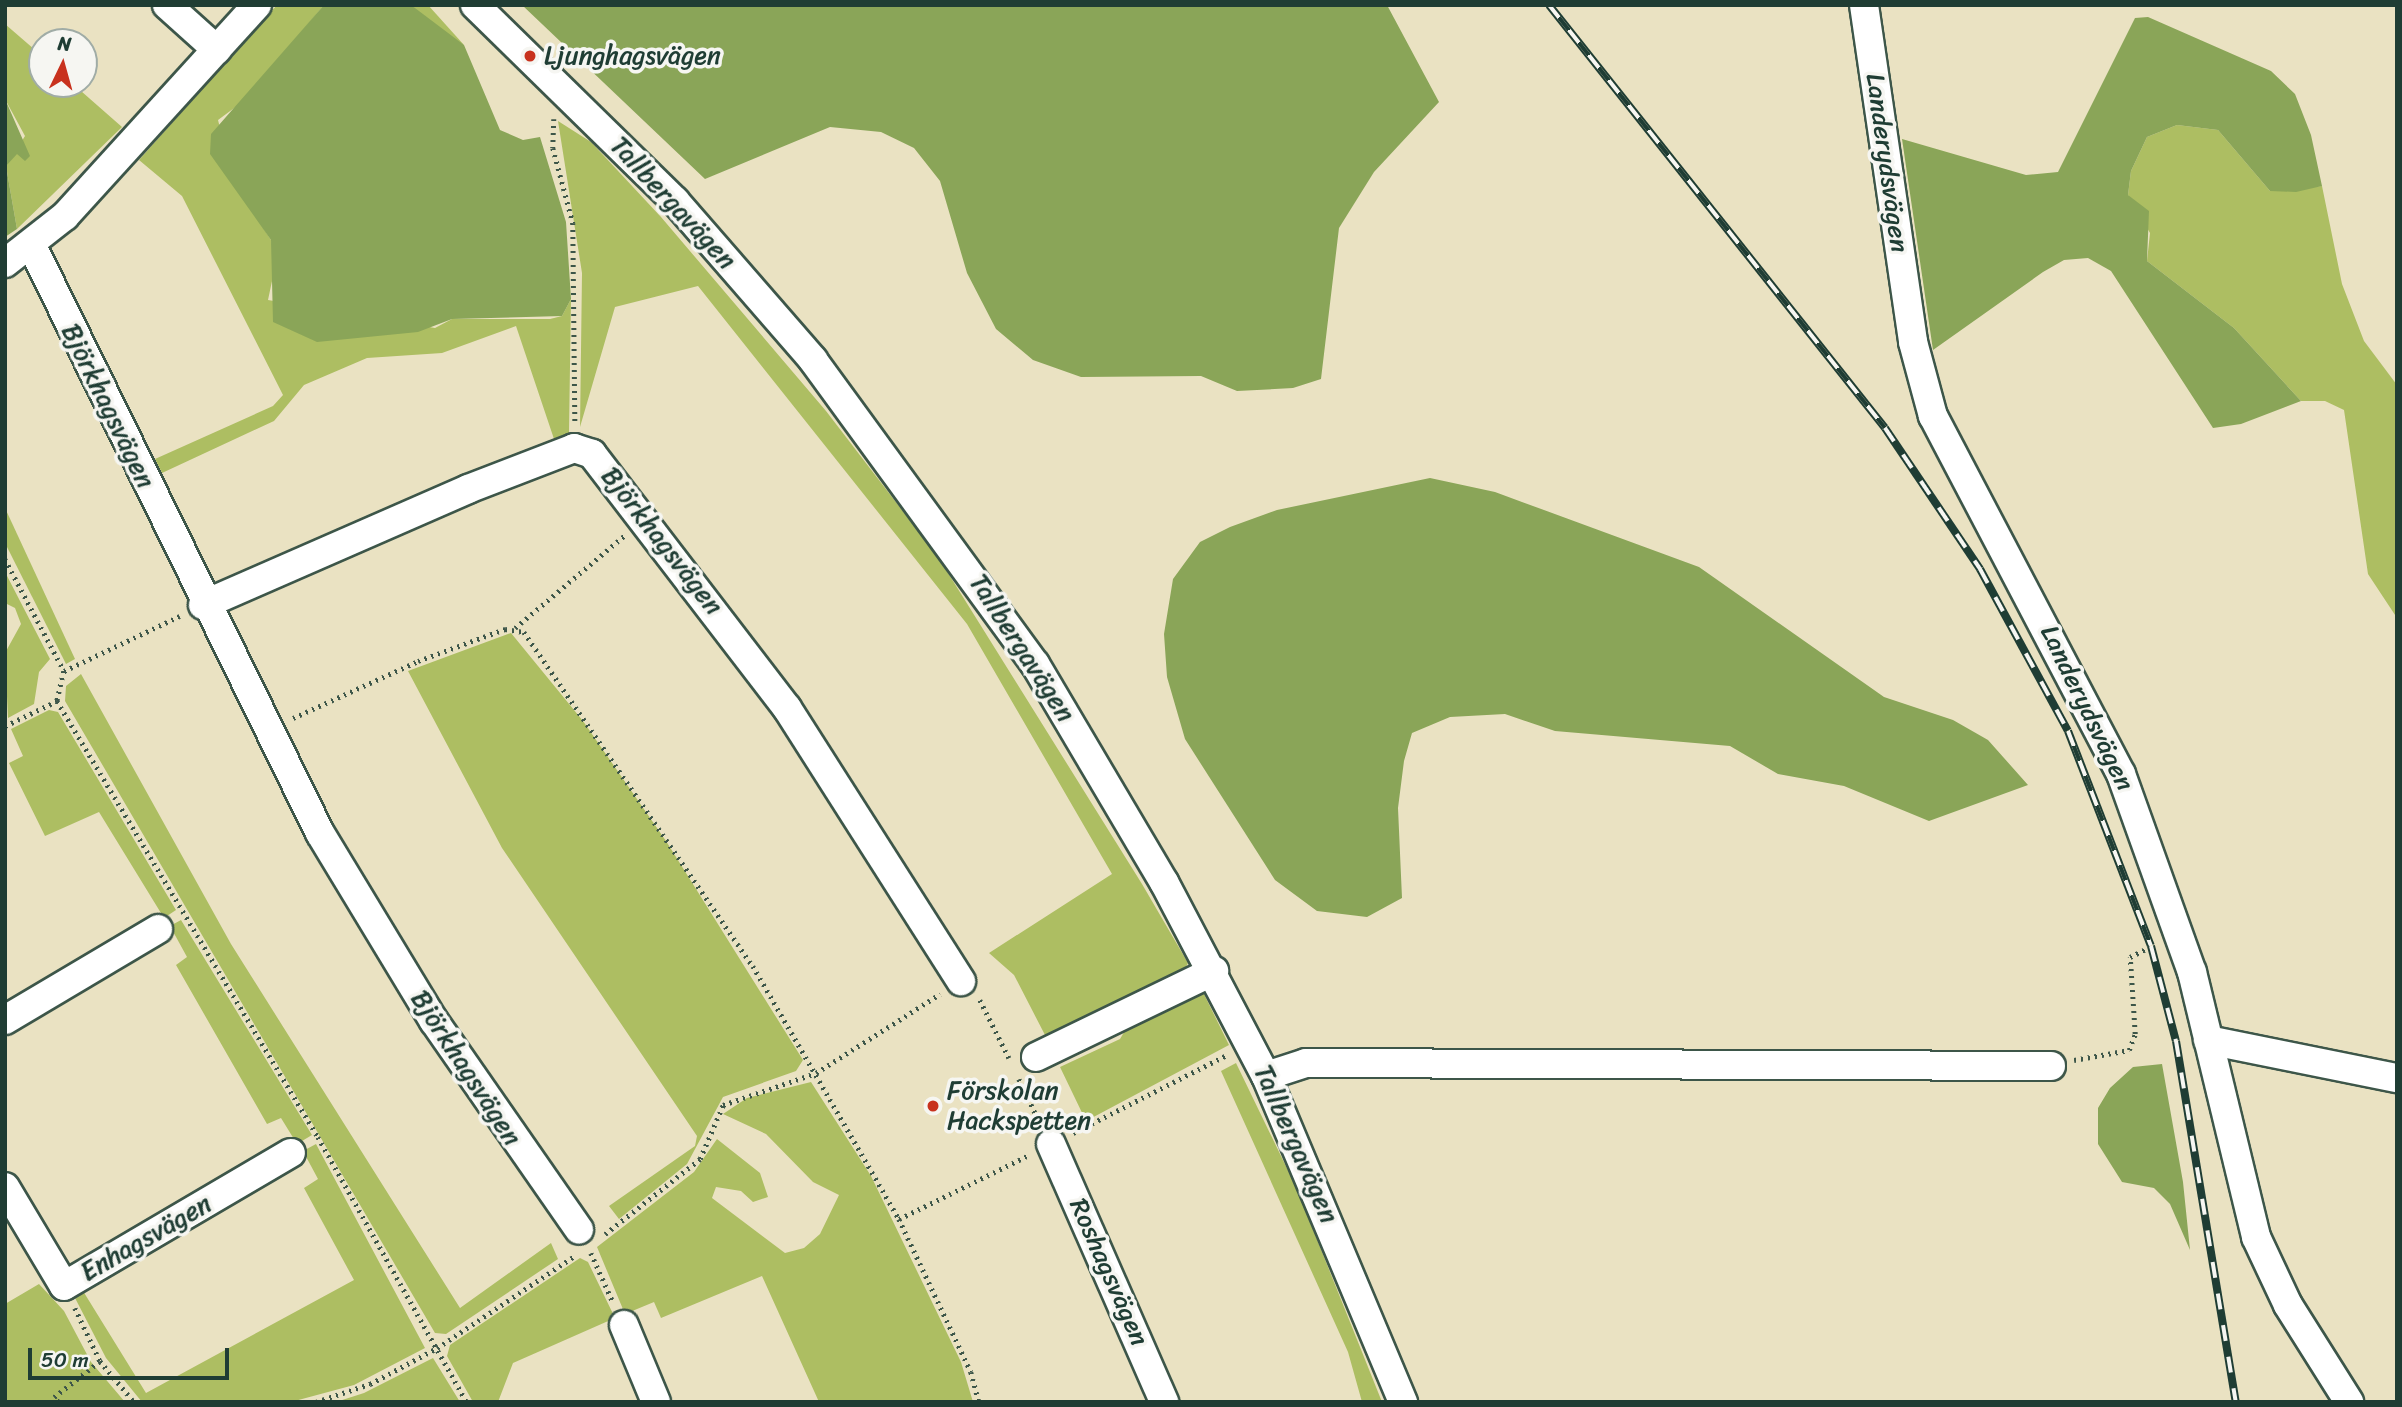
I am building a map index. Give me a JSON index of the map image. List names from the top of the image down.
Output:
{
  "streets": {
    "street": [
      "Landerydsvägen",
      "Tallbergavägen",
      "Björkhagsvägen",
      "Enhagsvägen",
      "Roshagsvägen"
    ]
  },
  "places": ["Ljunghagsvägen", "Förskolan Hackspetten"],
  "scale_bar": "50 m",
  "north": "top"
}
